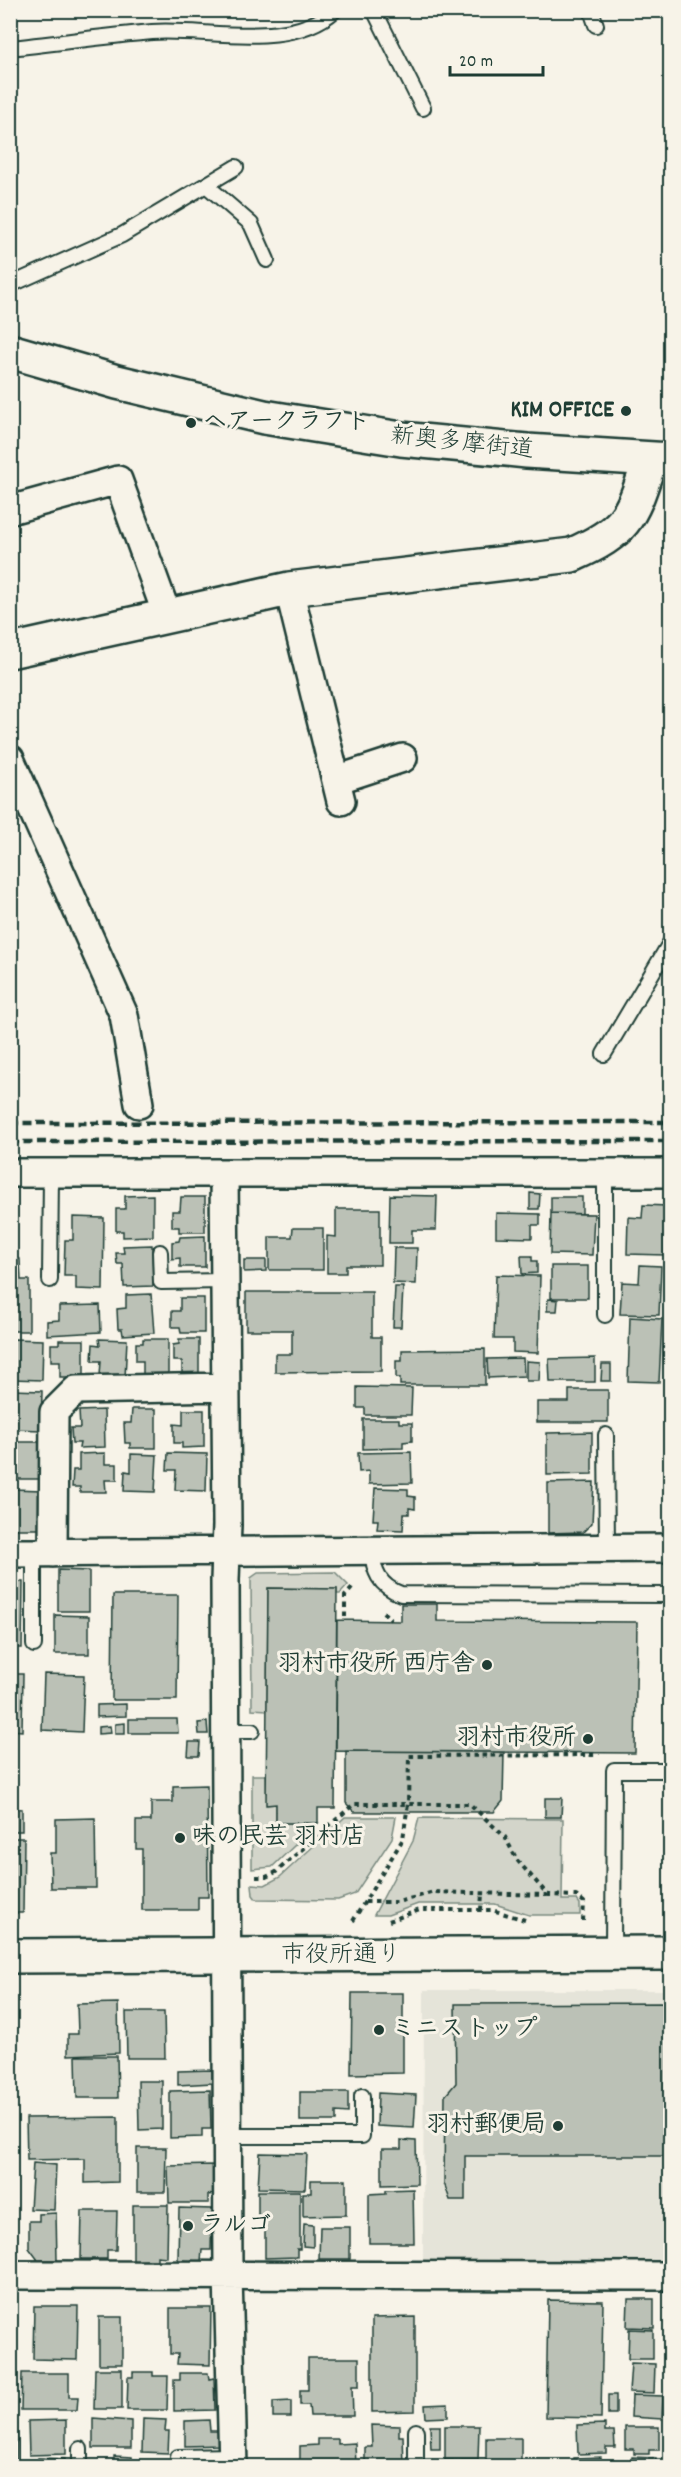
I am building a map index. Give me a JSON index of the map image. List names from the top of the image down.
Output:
{
  "streets": {
    "street": ["新奥多摩街道", "市役所通り"]
  },
  "places": [
    "KIM OFFICE",
    "ヘアークラフト",
    "羽村市役所 西庁舎",
    "羽村市役所",
    "味の民芸 羽村店",
    "ミニストップ",
    "羽村郵便局",
    "ラルゴ"
  ],
  "scale_bar": "20 m"
}
